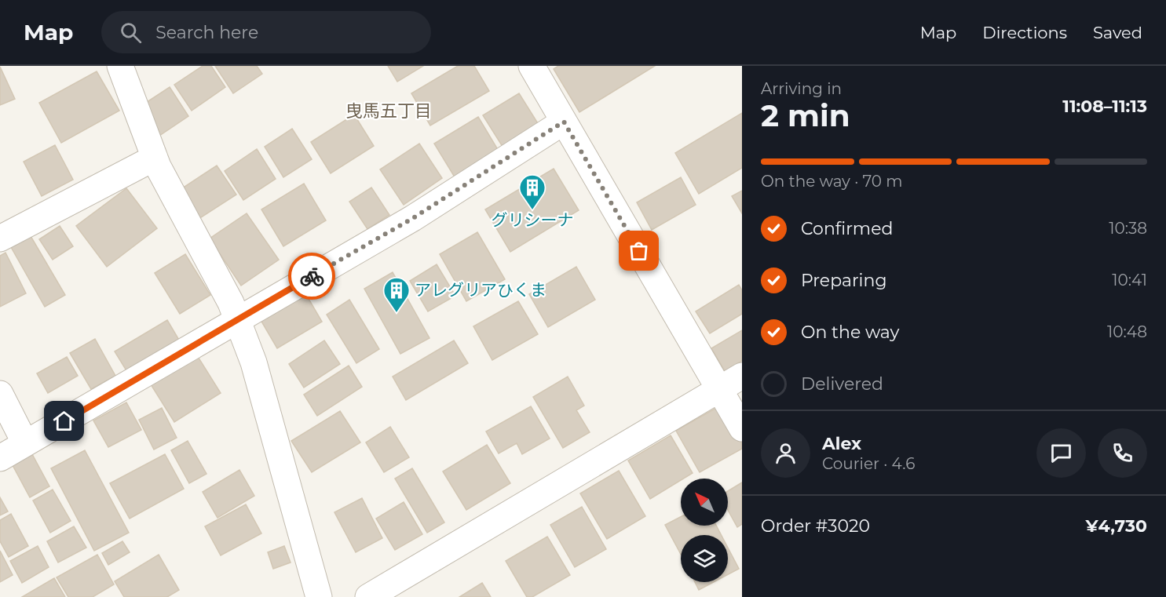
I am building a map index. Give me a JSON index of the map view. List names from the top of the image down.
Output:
{
  "districts": ["曳馬五丁目"],
  "places": {
    "building": ["グリシーナ", "アレグリアひくま"]
  },
  "north": "top left",
  "page": {
    "header": "Map",
    "search": "Search here",
    "nav": ["Map", "Directions", "Saved"],
    "heading": ["2 min", "Arriving in", "11:08–11:13"],
    "panel": [
      "Alex",
      "Courier · 4.6",
      "Order #3020",
      "¥4,730"
    ],
    "bar": "On the way · 70 m",
    "list": [
      ["Confirmed", "10:38"],
      ["Preparing", "10:41"],
      ["On the way", "10:48"],
      "Delivered"
    ]
  }
}
